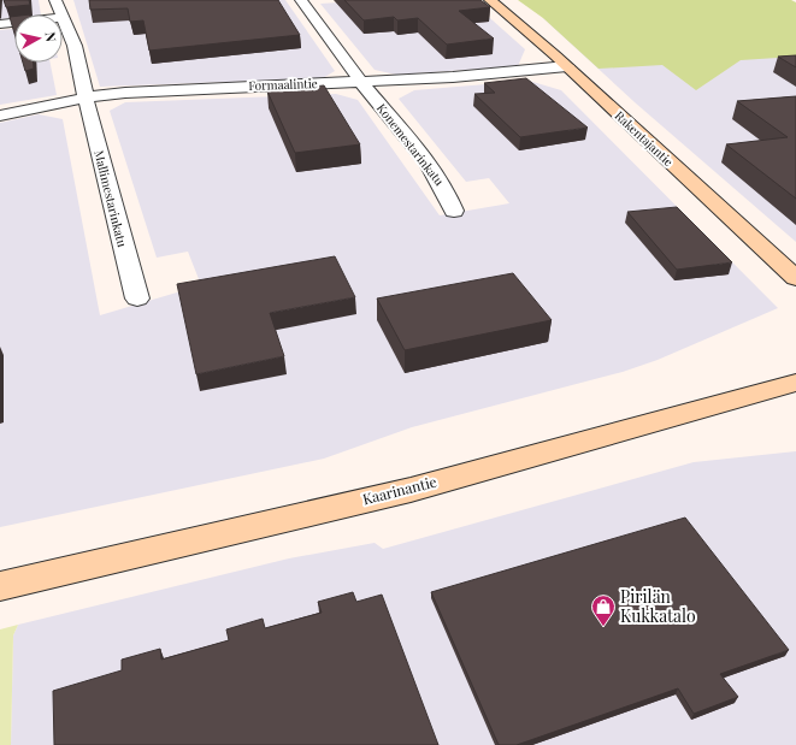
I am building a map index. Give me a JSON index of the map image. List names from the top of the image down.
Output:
{
  "streets": {
    "street": [
      "Formaalintie",
      "Rakentajantie",
      "Konemestarinkatu",
      "Mallimestarinkatu",
      "Kaarinantie"
    ]
  },
  "crossings": [
    ["Formaalintie", "Rakentajantie"],
    ["Formaalintie", "Konemestarinkatu"],
    ["Formaalintie", "Mallimestarinkatu"]
  ],
  "places": {
    "shop": ["Pirilän Kukkatalo"]
  },
  "north": "right"
}
